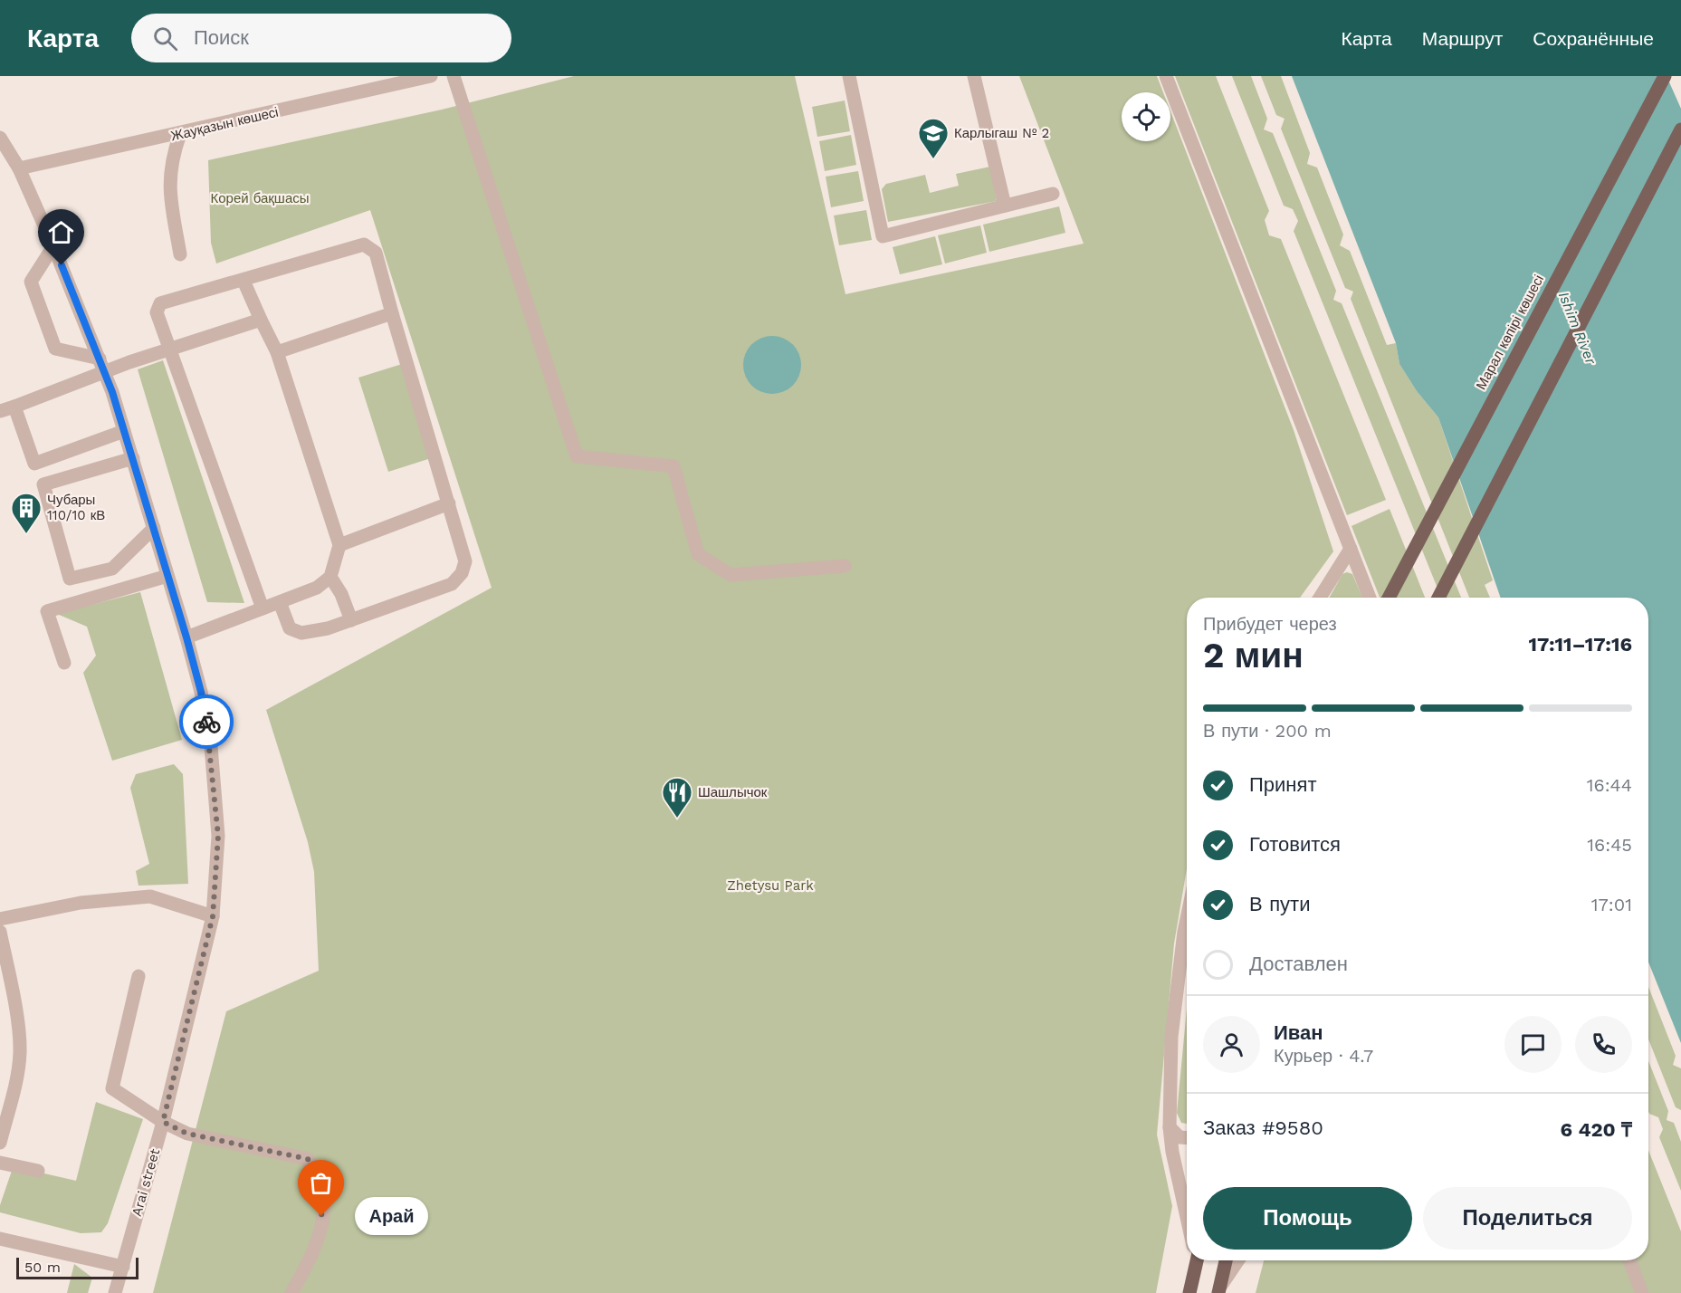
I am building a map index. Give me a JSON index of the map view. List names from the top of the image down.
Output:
{
  "streets": {
    "main road": ["Марал көпірі көшесі"],
    "street": ["Жауқазын көшесі", "Arai street"]
  },
  "crossings": [
    ["Жауқазын көшесі", "Arai street"]
  ],
  "water": ["Ishim River"],
  "parks": ["Корей бақшасы", "Zhetysu Park"],
  "places": {
    "school or university": ["Карлыгаш № 2"],
    "building": ["Чубары 110/10 кВ"],
    "restaurant": ["Шашлычок"],
    "other": ["Арай"]
  },
  "scale_bar": "50 m",
  "page": {
    "header": "Карта",
    "search": "Поиск",
    "nav": ["Карта", "Маршрут", "Сохранённые"],
    "heading": ["2 мин", "Прибудет через", "17:11–17:16"],
    "panel": [
      "Иван",
      "Курьер · 4.7",
      "Заказ #9580",
      "6 420 ₸"
    ],
    "bar": "В пути · 200 m",
    "list": [
      ["Принят", "16:44"],
      ["Готовится", "16:45"],
      ["В пути", "17:01"],
      "Доставлен"
    ],
    "buttons": ["Помощь", "Поделиться"],
    "bubble": "Арай",
    "scale": "50 m"
  }
}
